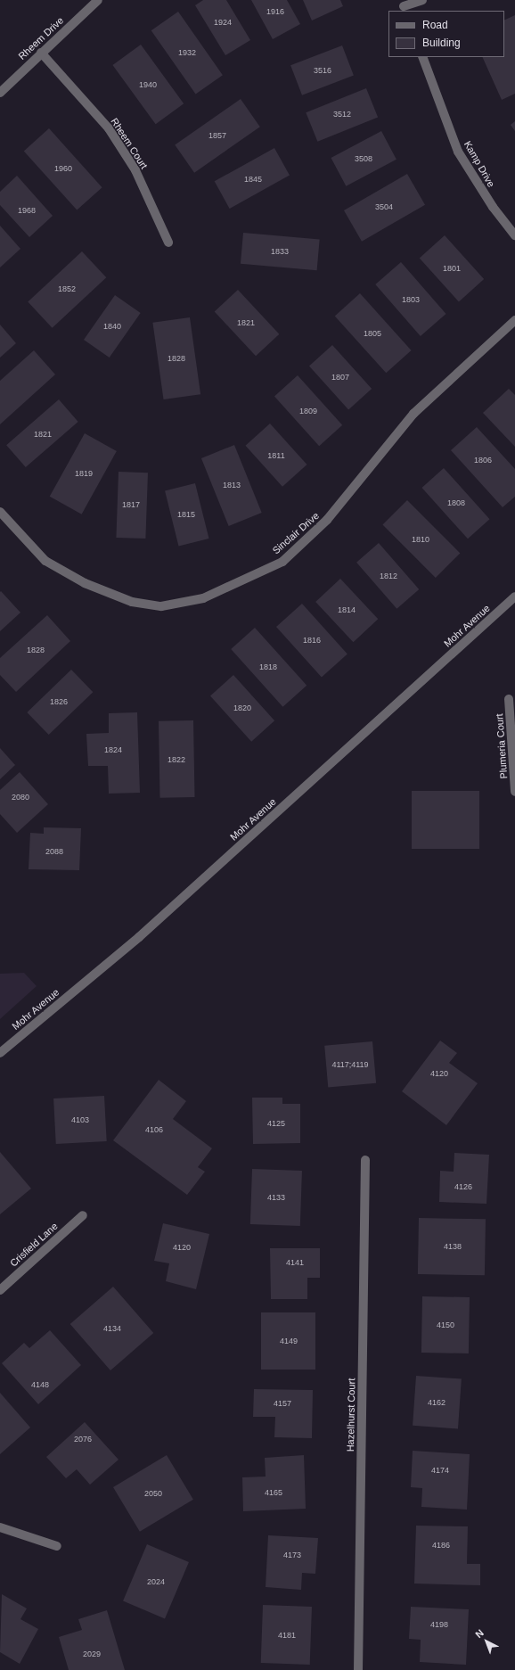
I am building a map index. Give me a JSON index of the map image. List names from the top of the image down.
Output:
{
  "streets": {
    "street": [
      "Rheem Drive",
      "Rheem Court",
      "Kamp Drive",
      "Sinclair Drive",
      "Mohr Avenue",
      "Plumeria Court",
      "Crisfield Lane",
      "Hazelhurst Court"
    ]
  },
  "crossings": [
    ["Rheem Drive", "Rheem Court"]
  ],
  "house_numbers": [
    "1916",
    "1924",
    "1932",
    "3516",
    "1940",
    "3512",
    "1857",
    "3508",
    "1960",
    "1845",
    "3504",
    "1968",
    "1833",
    "1801",
    "1852",
    "1803",
    "1821",
    "1840",
    "1805",
    "1828",
    "1807",
    "1809",
    "1821",
    "1811",
    "1806",
    "1819",
    "1813",
    "1808",
    "1817",
    "1815",
    "1810",
    "1812",
    "1814",
    "1816",
    "1828",
    "1818",
    "1826",
    "1820",
    "1824",
    "1822",
    "2080",
    "2088",
    "4117;4119",
    "4120",
    "4103",
    "4125",
    "4106",
    "4126",
    "4133",
    "4138",
    "4120",
    "4141",
    "4150",
    "4134",
    "4149",
    "4148",
    "4162",
    "4157",
    "2076",
    "4174",
    "4165",
    "2050",
    "4186",
    "4173",
    "2024",
    "4198",
    "4181",
    "2029"
  ],
  "legend": ["Road", "Building"],
  "north": "top left"
}
